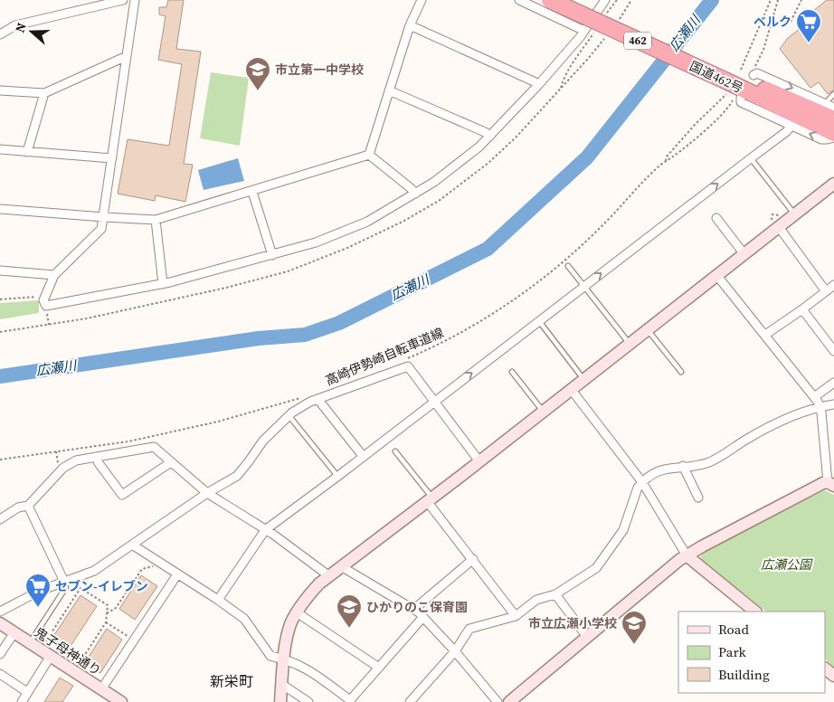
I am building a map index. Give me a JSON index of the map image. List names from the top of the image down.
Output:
{
  "streets": {
    "highway": ["462", "国道462号"],
    "street": ["鬼子母神通り"],
    "path": ["高崎伊勢崎自転車道線"]
  },
  "crossings": [
    ["国道462号", "高崎伊勢崎自転車道線"]
  ],
  "districts": ["新栄町"],
  "water": ["広瀬川"],
  "parks": ["広瀬公園"],
  "places": {
    "supermarket": ["ベルク", "セブン-イレブン"],
    "school or university": ["市立第一中学校", "ひかりのこ保育園", "市立広瀬小学校"]
  },
  "legend": ["Road", "Park", "Building"],
  "north": "left"
}
